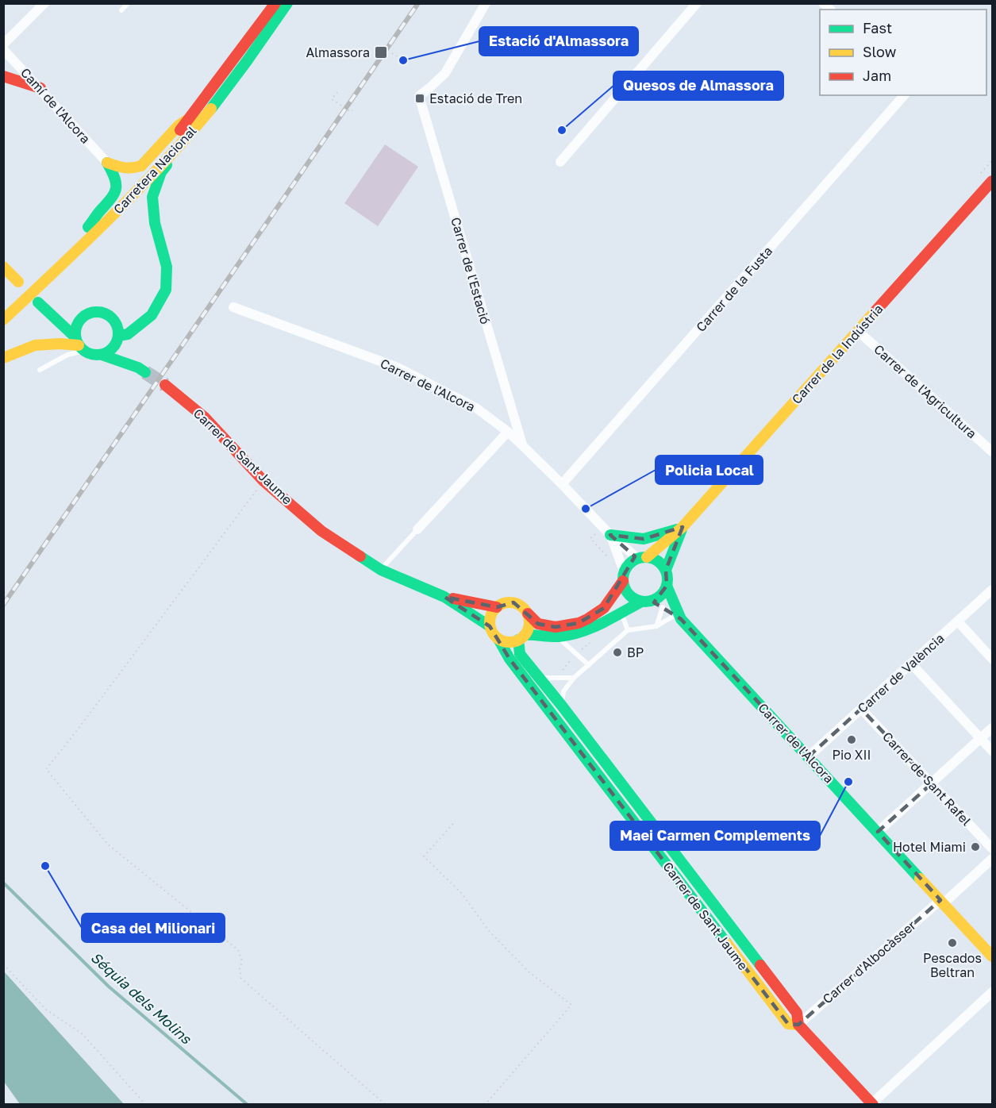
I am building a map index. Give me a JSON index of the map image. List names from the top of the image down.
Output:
{
  "streets": {
    "street": [
      "Camí de l'Alcora",
      "Carretera Nacional",
      "Carrer de l'Estació",
      "Carrer de la Fusta",
      "Carrer de la Indústria",
      "Carrer de l'Alcora",
      "Carrer de l'Agricultura",
      "Carrer de Sant Jaume",
      "Carrer de València",
      "Carrer de Sant Rafel",
      "Carrer d'Albocàsser"
    ]
  },
  "crossings": [
    ["Carrer de l'Estació", "Carrer de l'Alcora"],
    ["Carrer de la Fusta", "Carrer de l'Alcora"],
    ["Carrer de la Indústria", "Carrer de l'Alcora"],
    ["Carrer de la Indústria", "Carrer de l'Agricultura"],
    ["Carrer de l'Alcora", "Carrer de València"],
    ["Carrer de l'Alcora", "Carrer d'Albocàsser"],
    ["Carrer de Sant Jaume", "Carrer d'Albocàsser"],
    ["Carrer de València", "Carrer de Sant Rafel"]
  ],
  "water": ["Séquia dels Molins"],
  "places": {
    "transit": ["Almassora", "Estació de Tren"],
    "other": [
      "Estació d'Almassora",
      "Quesos de Almassora",
      "Policia Local",
      "BP",
      "Pio XII",
      "Maei Carmen Complements",
      "Hotel Miami",
      "Casa del Milionari",
      "Pescados Beltran"
    ]
  },
  "legend": ["Fast", "Slow", "Jam"]
}
